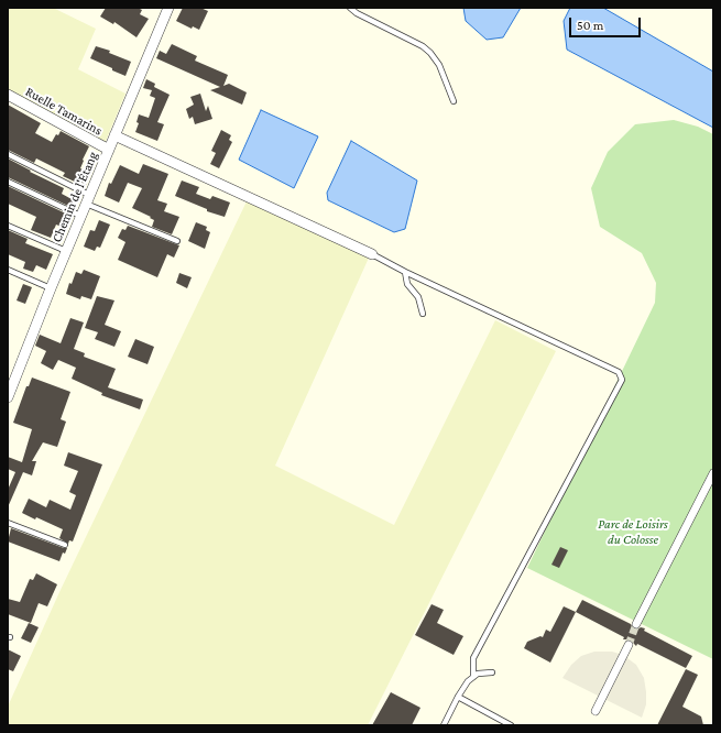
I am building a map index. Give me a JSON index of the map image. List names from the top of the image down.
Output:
{
  "streets": {
    "street": ["Ruelle Tamarins", "Chemin de l'Étang"]
  },
  "crossings": [
    ["Ruelle Tamarins", "Chemin de l'Étang"]
  ],
  "parks": ["Parc de Loisirs du Colosse"],
  "scale_bar": "50 m"
}
